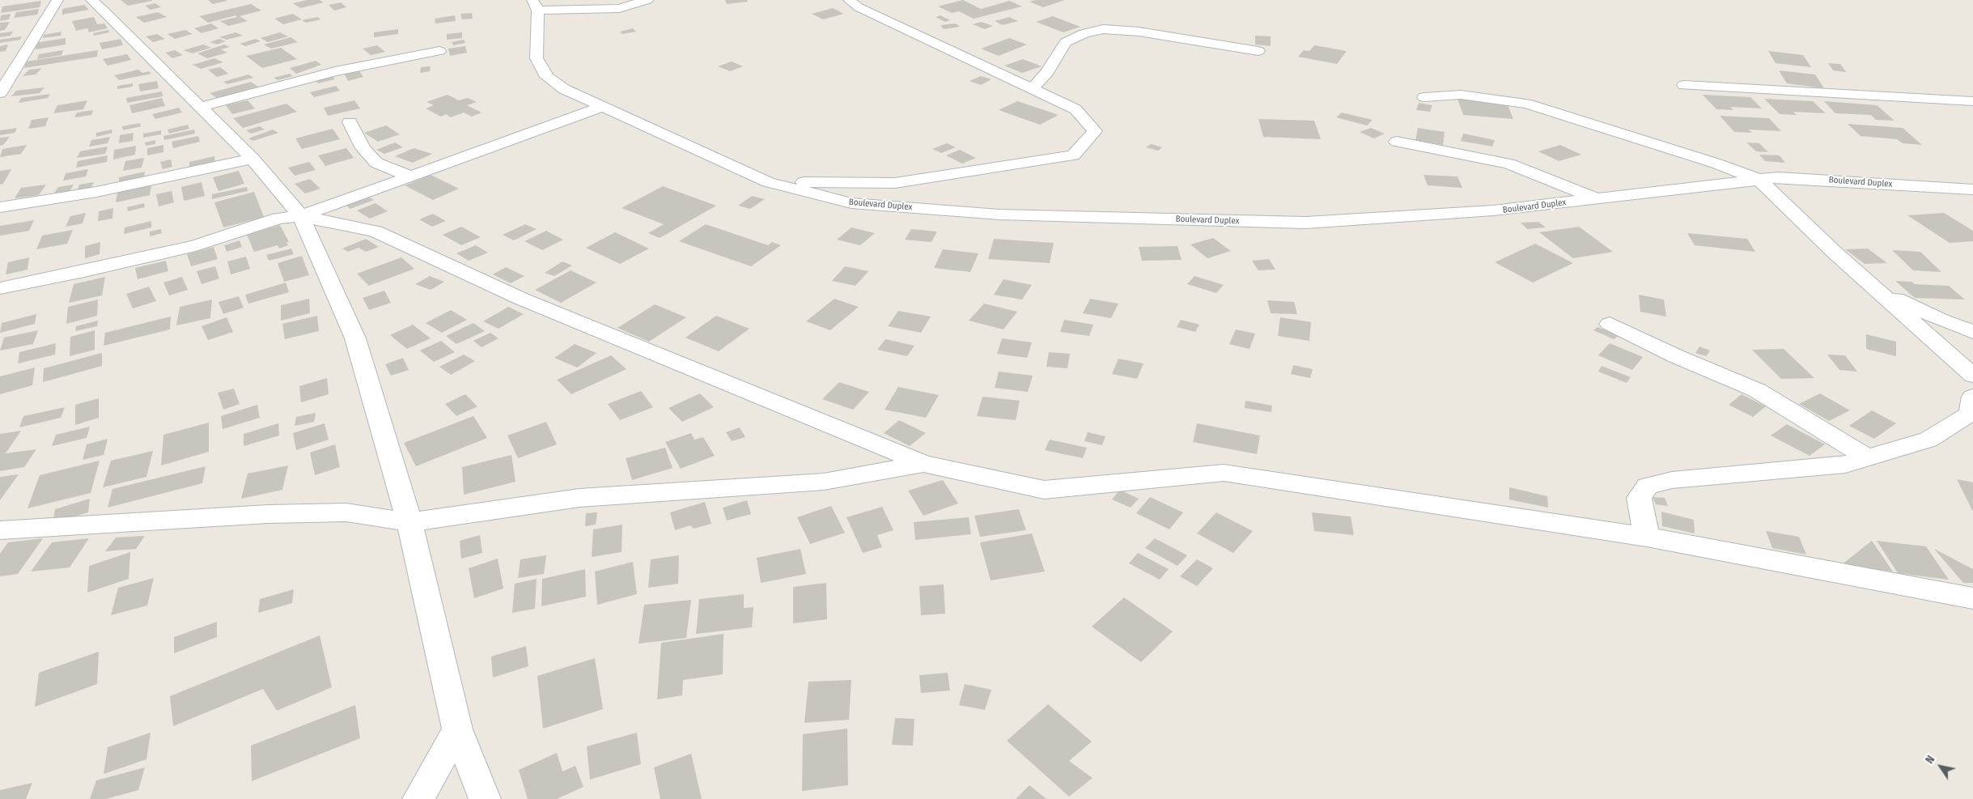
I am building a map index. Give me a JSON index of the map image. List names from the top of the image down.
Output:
{
  "streets": {
    "street": ["Boulevard Duplex"]
  },
  "north": "top left"
}
